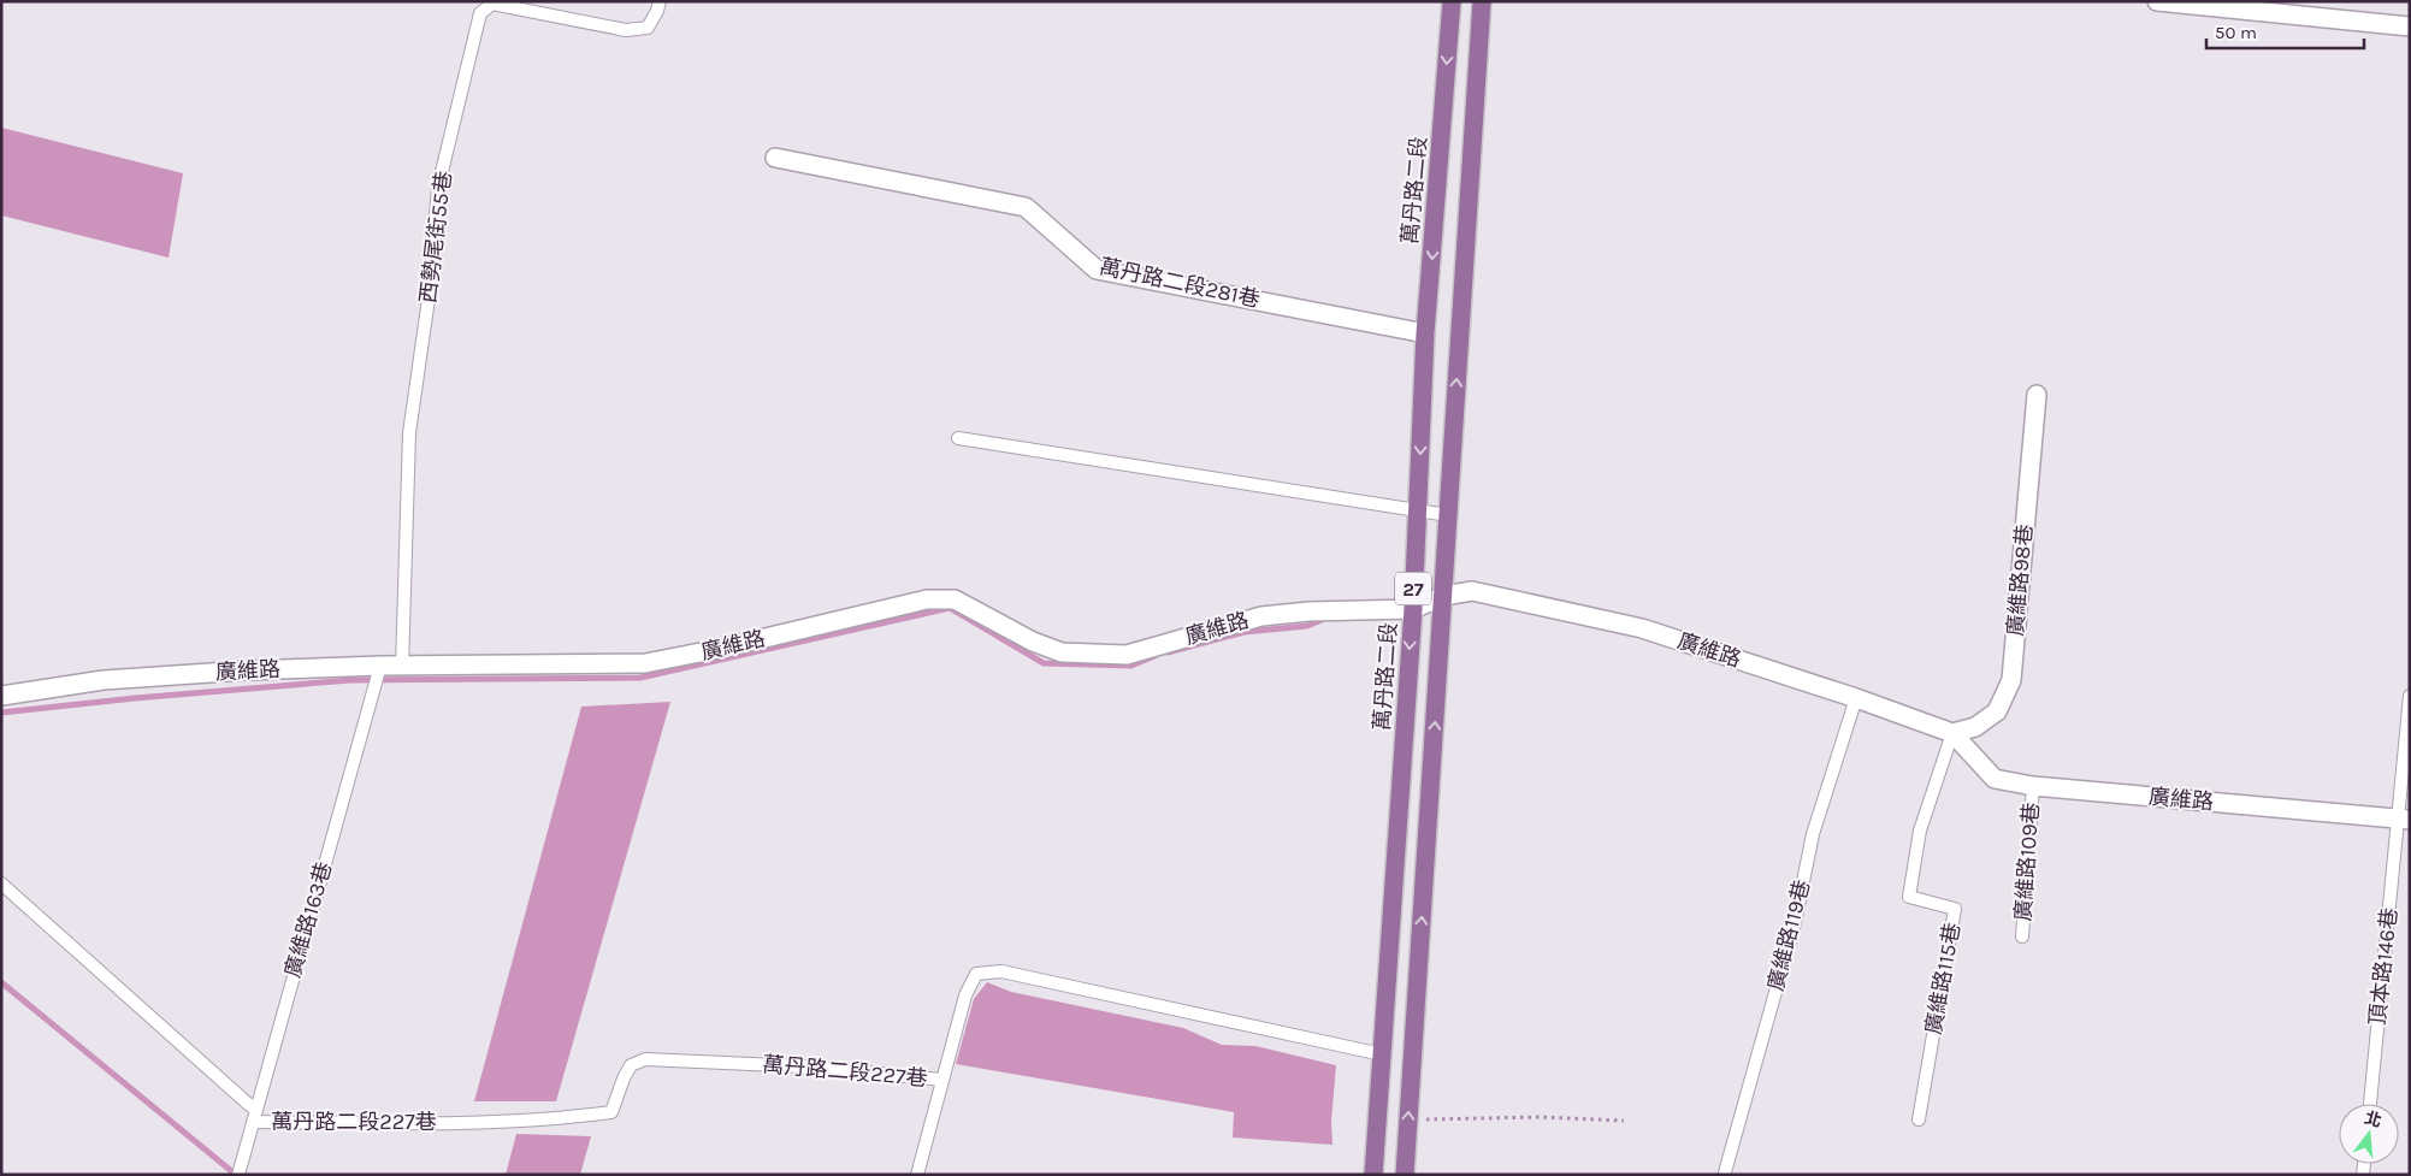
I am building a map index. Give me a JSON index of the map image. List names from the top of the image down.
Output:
{
  "streets": {
    "main road": ["萬丹路二段", "27"],
    "street": ["萬丹路二段281巷", "廣維路98巷", "廣維路"],
    "lane": [
      "西勢尾街55巷",
      "廣維路109巷",
      "廣維路163巷",
      "廣維路119巷",
      "頂本路146巷",
      "廣維路115巷",
      "萬丹路二段227巷"
    ]
  },
  "crossings": [
    ["萬丹路二段", "萬丹路二段281巷"],
    ["萬丹路二段", "廣維路"],
    ["萬丹路二段", "萬丹路二段227巷"],
    ["西勢尾街55巷", "廣維路"],
    ["廣維路98巷", "廣維路"],
    ["廣維路98巷", "廣維路115巷"],
    ["27", "廣維路"],
    ["廣維路", "廣維路109巷"],
    ["廣維路", "廣維路163巷"],
    ["廣維路", "廣維路119巷"],
    ["廣維路", "頂本路146巷"],
    ["廣維路", "廣維路115巷"],
    ["廣維路163巷", "萬丹路二段227巷"]
  ],
  "scale_bar": "50 m",
  "north": "top"
}
